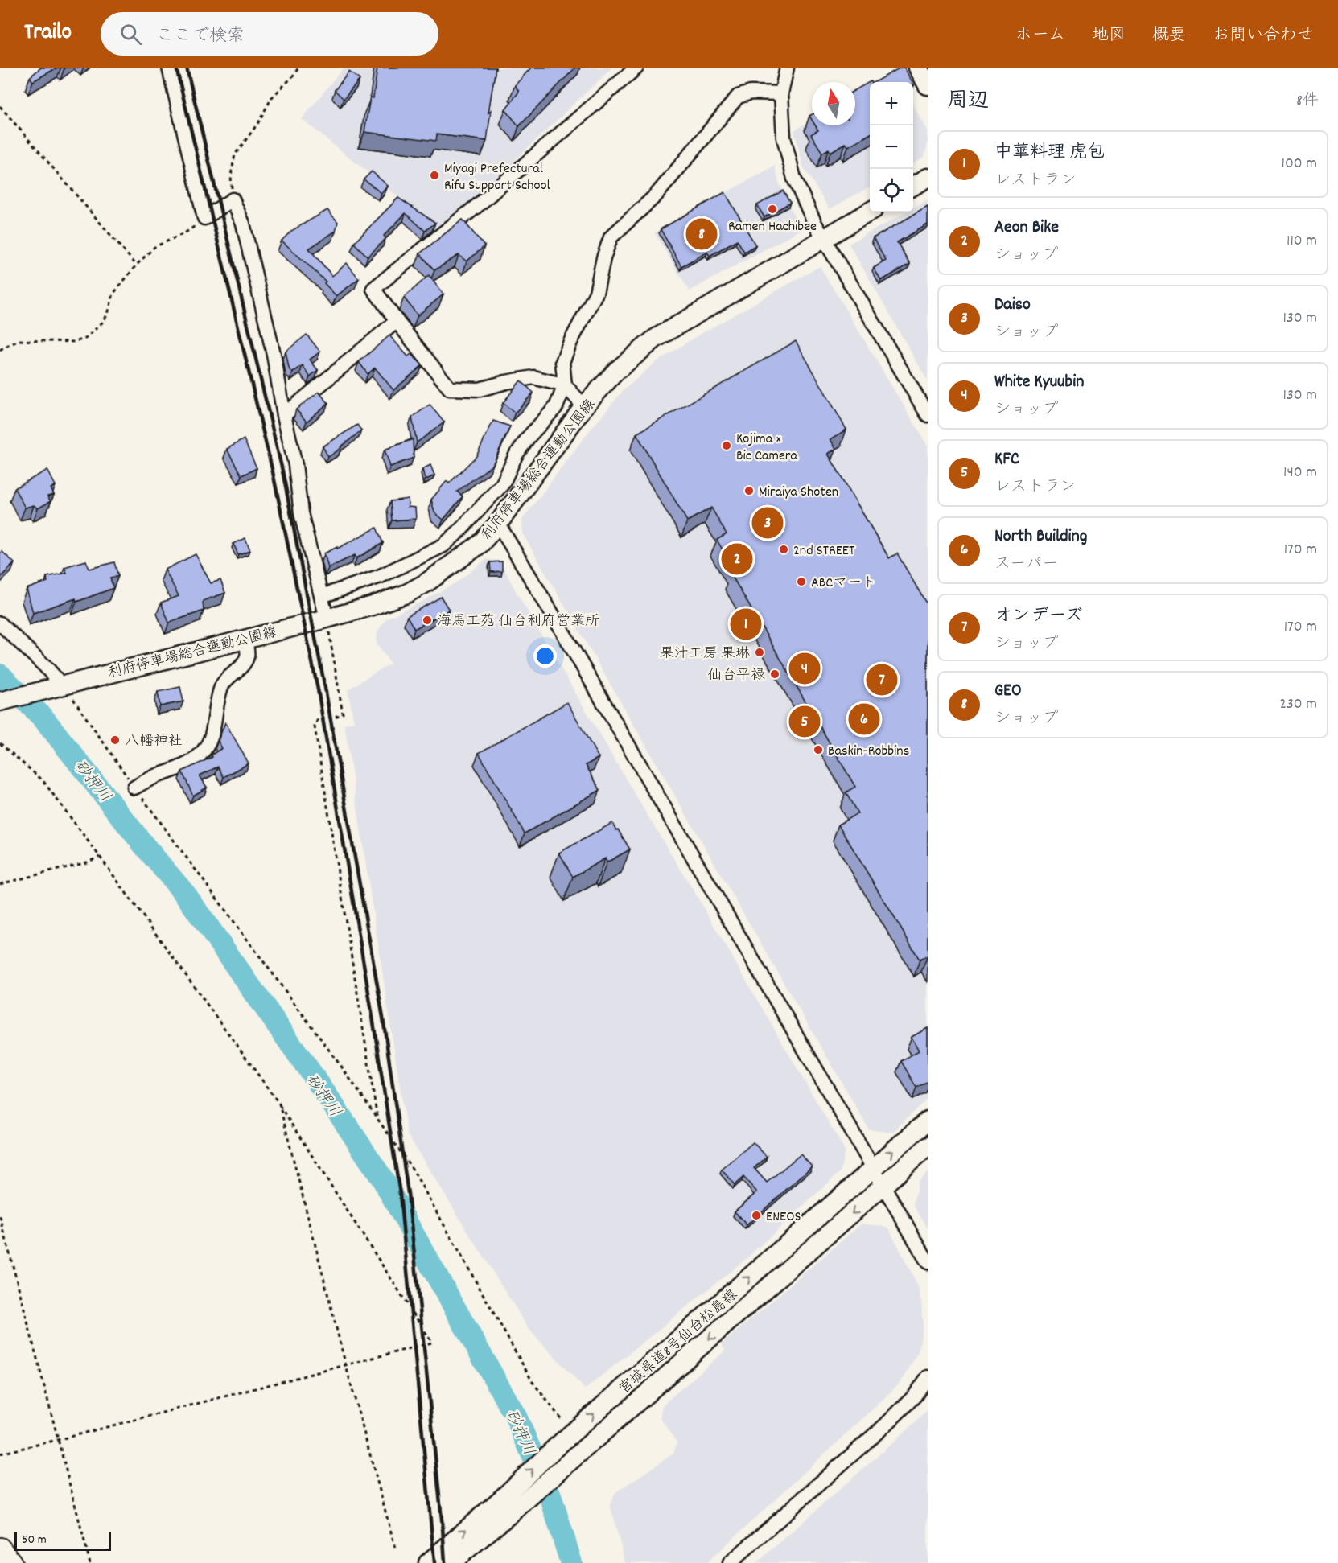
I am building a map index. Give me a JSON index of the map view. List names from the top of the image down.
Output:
{
  "streets": {
    "main road": ["利府停車場総合運動公園線", "宮城県道8号仙台松島線"]
  },
  "water": ["砂押川"],
  "places": [
    "Miyagi Prefectural Rifu Support School",
    "Ramen Hachibee",
    "Kojima × Bic Camera",
    "Miraiya Shoten",
    "2nd STREET",
    "ABCマート",
    "海馬工苑 仙台利府営業所",
    "果汁工房 果琳",
    "仙台平禄",
    "八幡神社",
    "Baskin-Robbins",
    "ENEOS"
  ],
  "scale_bar": "50 m",
  "north": "top",
  "page": {
    "header": "Trailo",
    "search": "ここで検索",
    "nav": [
      "ホーム",
      "地図",
      "概要",
      "お問い合わせ"
    ],
    "heading": ["周辺", "8件"],
    "map_buttons": ["+", "−"],
    "list": [
      {
        "mark": "1",
        "name": "中華料理 虎包",
        "note": "レストラン",
        "value": "100 m"
      },
      {
        "mark": "2",
        "name": "Aeon Bike",
        "note": "ショップ",
        "value": "110 m"
      },
      {
        "mark": "3",
        "name": "Daiso",
        "note": "ショップ",
        "value": "130 m"
      },
      {
        "mark": "4",
        "name": "White Kyuubin",
        "note": "ショップ",
        "value": "130 m"
      },
      {
        "mark": "5",
        "name": "KFC",
        "note": "レストラン",
        "value": "140 m"
      },
      {
        "mark": "6",
        "name": "North Building",
        "note": "スーパー",
        "value": "170 m"
      },
      {
        "mark": "7",
        "name": "オンデーズ",
        "note": "ショップ",
        "value": "170 m"
      },
      {
        "mark": "8",
        "name": "GEO",
        "note": "ショップ",
        "value": "230 m"
      }
    ],
    "pins": [
      "8",
      "3",
      "2",
      "1",
      "4",
      "7",
      "6",
      "5"
    ],
    "scale": "50 m"
  }
}
